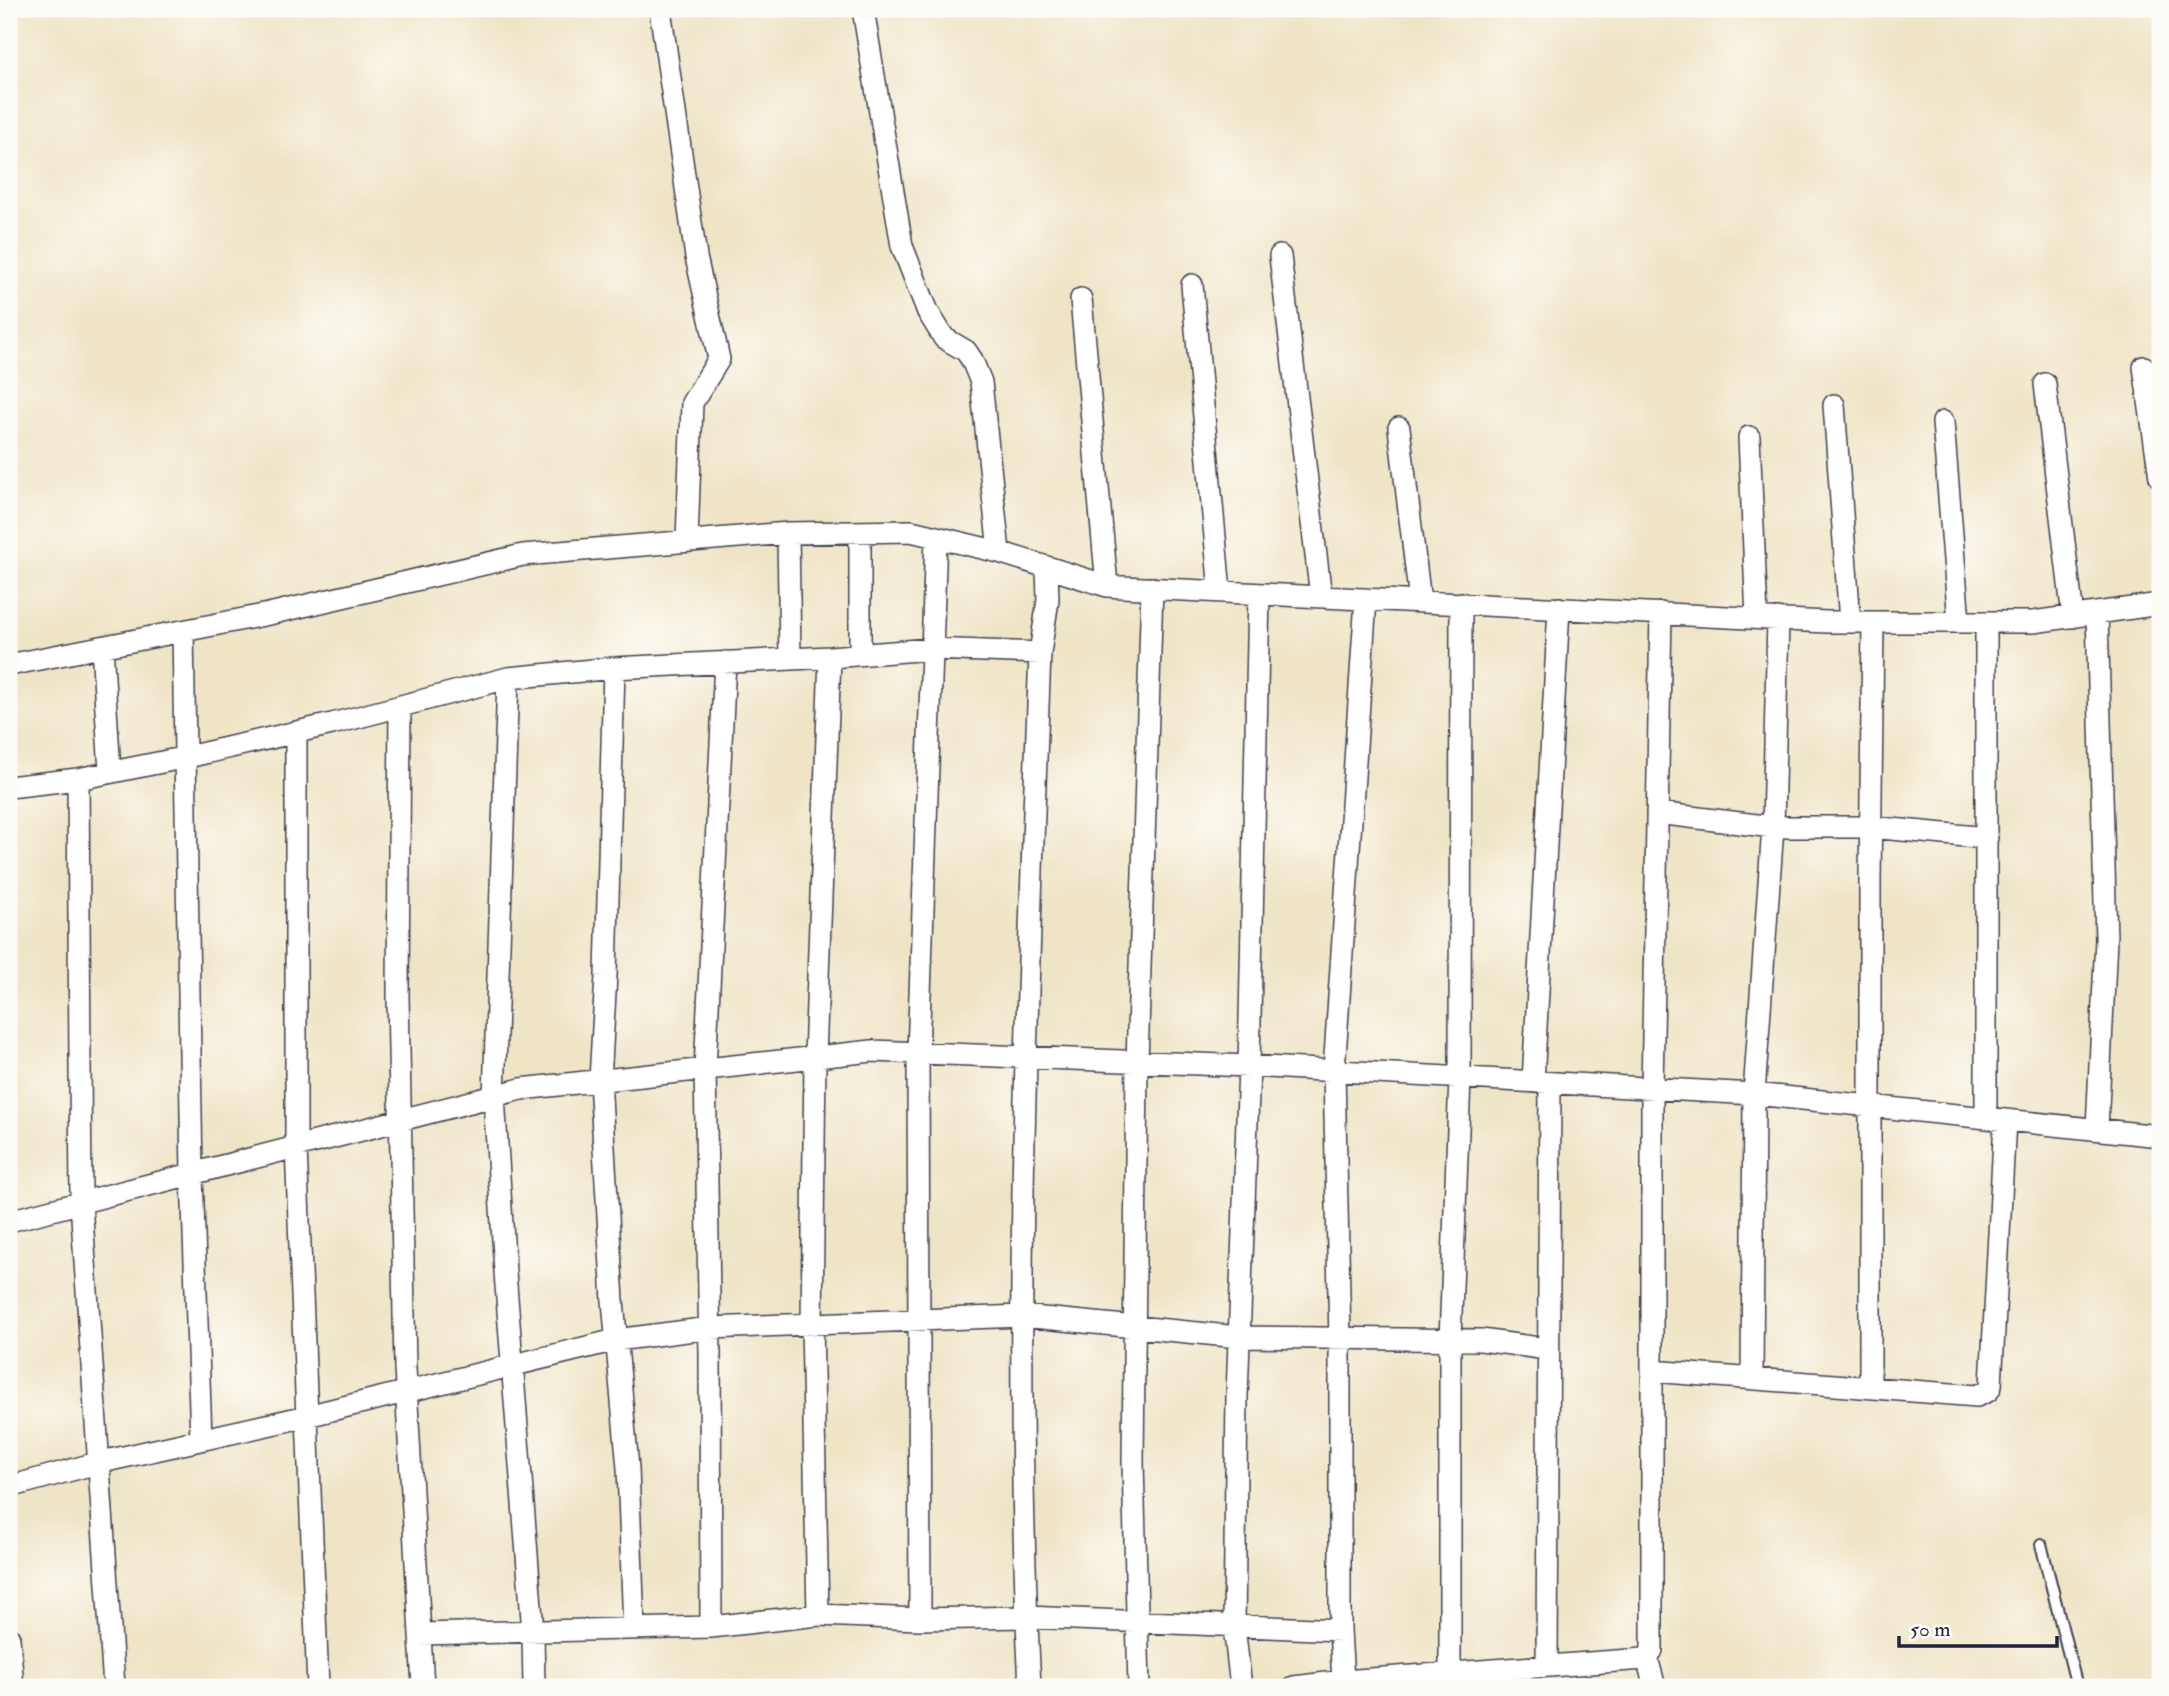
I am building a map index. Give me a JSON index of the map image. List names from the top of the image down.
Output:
{
  "scale_bar": "50 m"
}
